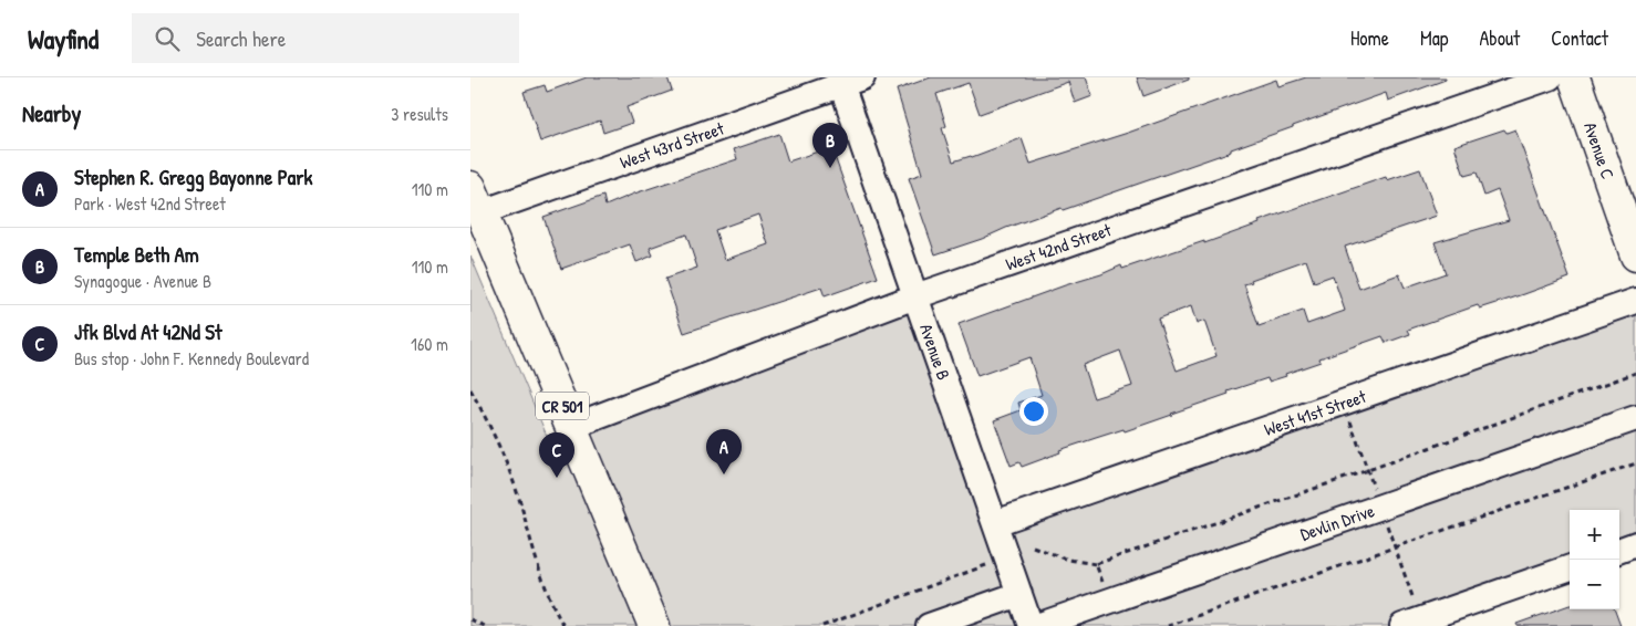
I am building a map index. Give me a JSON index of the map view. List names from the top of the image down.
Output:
{
  "streets": {
    "main road": ["Avenue C", "CR 501"],
    "street": [
      "West 43rd Street",
      "West 42nd Street",
      "Avenue B",
      "West 41st Street",
      "Devlin Drive"
    ]
  },
  "crossings": [
    ["West 43rd Street", "Avenue B"],
    ["West 43rd Street", "CR 501"],
    ["West 42nd Street", "Avenue B"],
    ["West 42nd Street", "CR 501"],
    ["Avenue B", "West 41st Street"]
  ],
  "page": {
    "header": "Wayfind",
    "search": "Search here",
    "nav": [
      "Home",
      "Map",
      "About",
      "Contact"
    ],
    "heading": ["Nearby", "3 results"],
    "pins": ["B", "A", "C"],
    "list": [
      {
        "mark": "A",
        "name": "Stephen R. Gregg Bayonne Park",
        "note": "Park · West 42nd Street",
        "value": "110 m"
      },
      {
        "mark": "B",
        "name": "Temple Beth Am",
        "note": "Synagogue · Avenue B",
        "value": "110 m"
      },
      {
        "mark": "C",
        "name": "Jfk Blvd At 42Nd St",
        "note": "Bus stop · John F. Kennedy Boulevard",
        "value": "160 m"
      }
    ],
    "map_buttons": ["+", "−"]
  }
}
